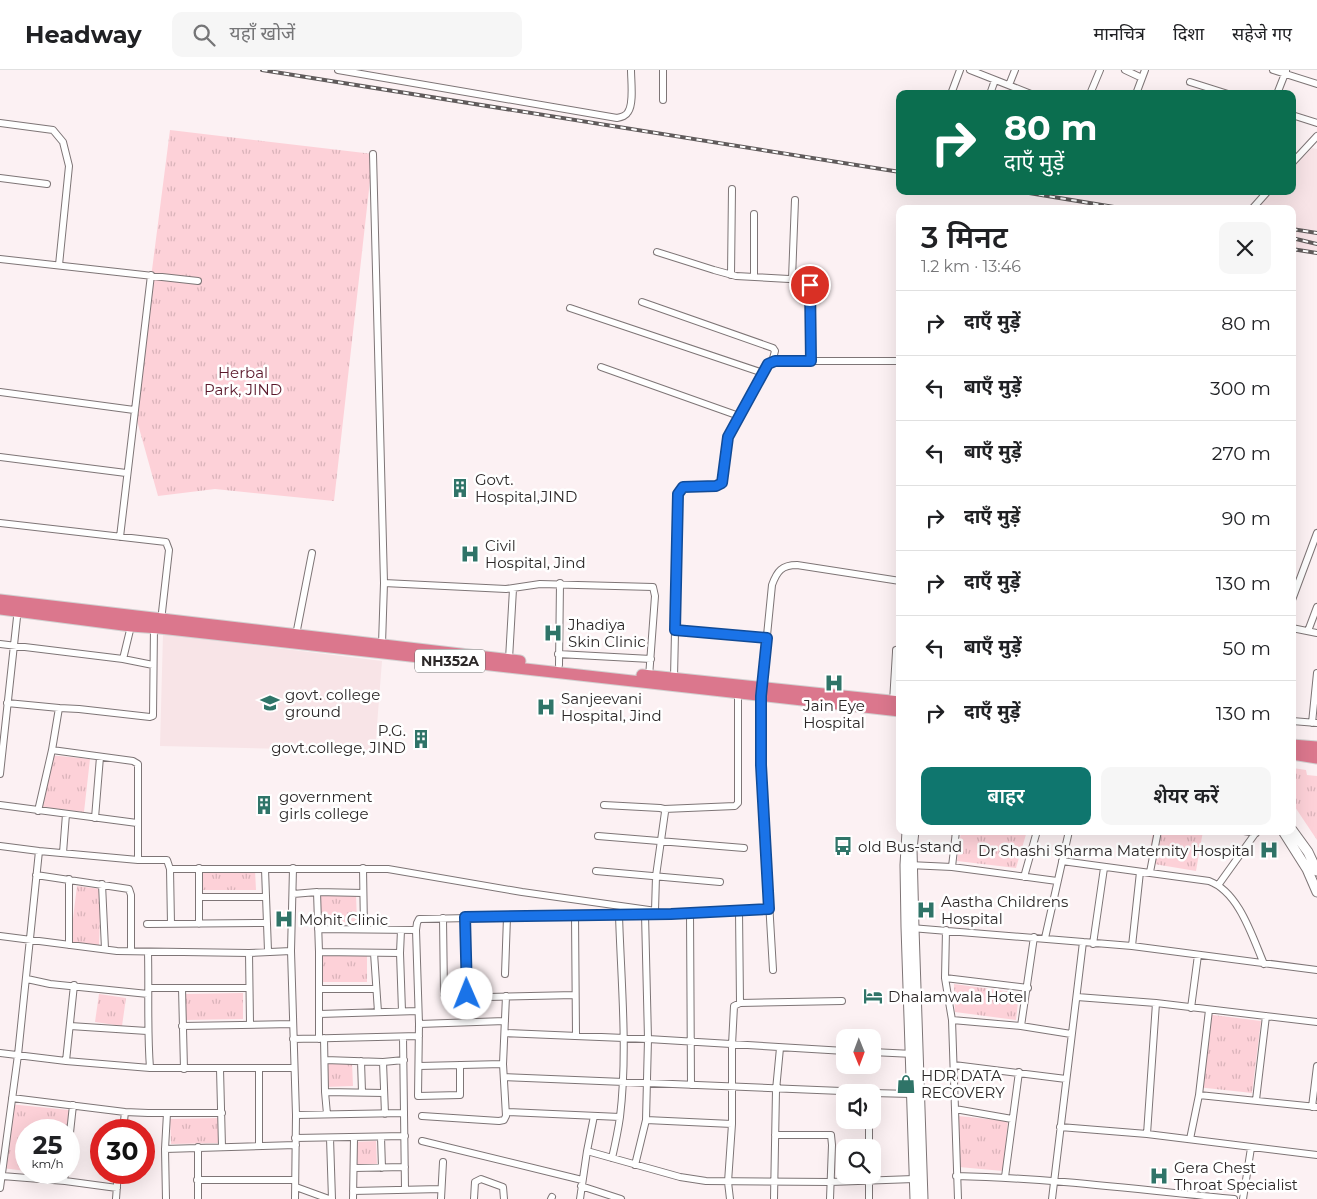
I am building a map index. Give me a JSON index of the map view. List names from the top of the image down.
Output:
{
  "streets": {
    "highway": ["NH352A"]
  },
  "parks": ["Herbal Park, JIND"],
  "places": {
    "building": ["Govt. Hospital,JIND", "P.G. govt.college, JIND", "government girls college"],
    "hospital": [
      "Civil Hospital, Jind",
      "Jhadiya Skin Clinic",
      "Jain Eye Hospital",
      "Sanjeevani Hospital, Jind",
      "Dr Shashi Sharma Maternity Hospital",
      "Aastha Childrens Hospital",
      "Mohit Clinic",
      "Gera Chest Throat Specialist"
    ],
    "school or university": ["govt. college ground"],
    "bus stop": ["old Bus-stand"],
    "hotel": ["Dhalamwala Hotel"],
    "shop": ["HDR DATA RECOVERY"]
  },
  "north": "bottom",
  "page": {
    "header": "Headway",
    "search": "यहाँ खोजें",
    "nav": ["मानचित्र", "दिशा", "सहेजे गए"],
    "turn": ["80 m", "दाएँ मुड़ें"],
    "heading": ["3 मिनट", "1.2 km · 13:46"],
    "list": [
      {
        "name": "दाएँ मुड़ें",
        "value": "80 m"
      },
      {
        "name": "बाएँ मुड़ें",
        "value": "300 m"
      },
      {
        "name": "बाएँ मुड़ें",
        "value": "270 m"
      },
      {
        "name": "दाएँ मुड़ें",
        "value": "90 m"
      },
      {
        "name": "दाएँ मुड़ें",
        "value": "130 m"
      },
      {
        "name": "बाएँ मुड़ें",
        "value": "50 m"
      },
      {
        "name": "दाएँ मुड़ें",
        "value": "130 m"
      }
    ],
    "buttons": ["बाहर", "शेयर करें"],
    "speed": "25 km/h",
    "limit": "30"
  }
}
